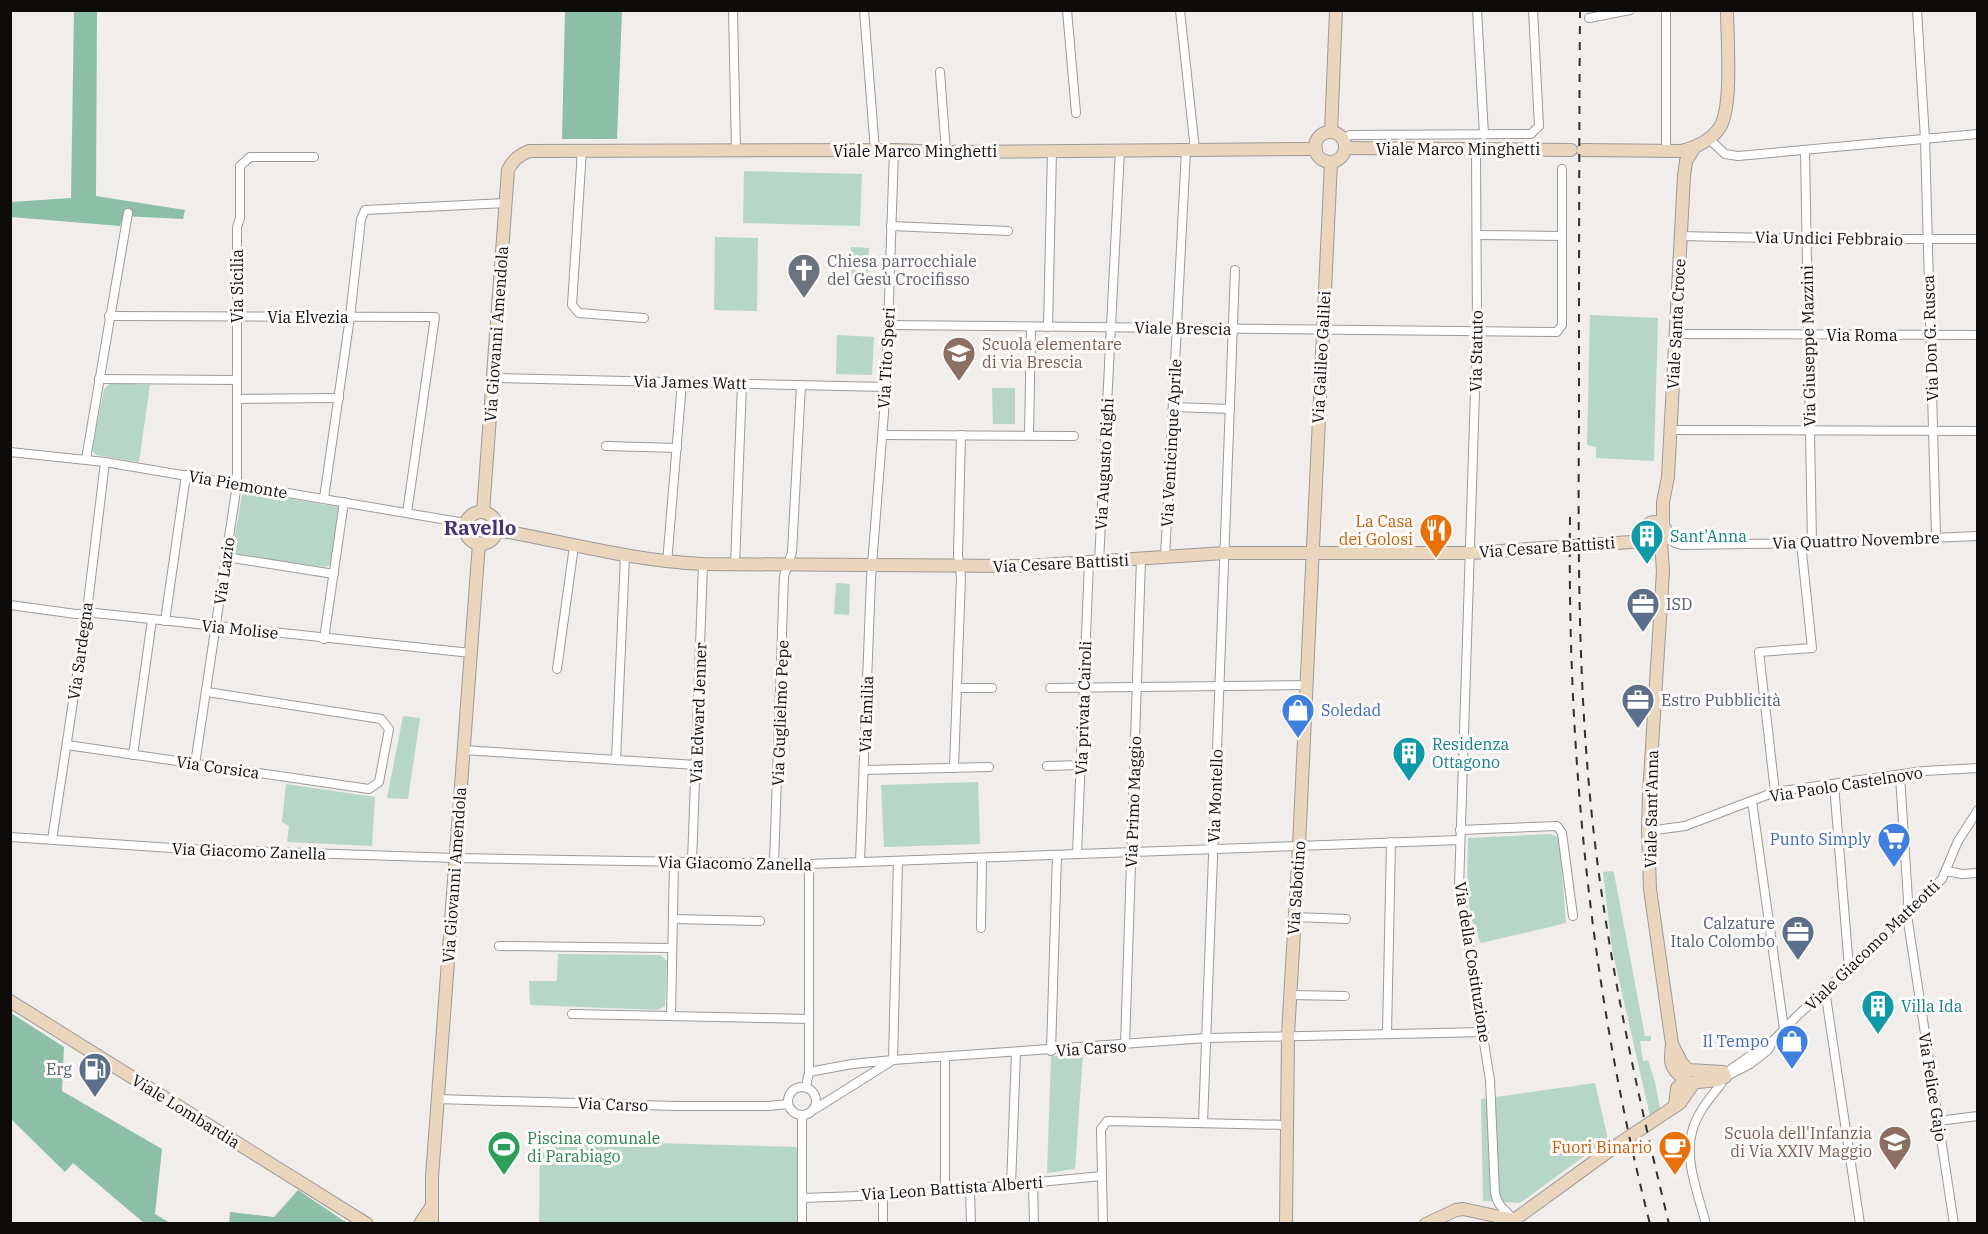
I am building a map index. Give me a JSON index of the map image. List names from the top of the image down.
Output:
{
  "streets": {
    "street": [
      "Viale Marco Minghetti",
      "Via Undici Febbraio",
      "Via Sicilia",
      "Via Elvezia",
      "Viale Santa Croce",
      "Viale Brescia",
      "Via Giovanni Amendola",
      "Via Roma",
      "Via Don G. Rusca",
      "Via Giuseppe Mazzini",
      "Via Statuto",
      "Via Galileo Galilei",
      "Via Tito Speri",
      "Via James Watt",
      "Via Venticinque Aprile",
      "Via Augusto Righi",
      "Via Piemonte",
      "Via Quattro Novembre",
      "Via Cesare Battisti",
      "Via Lazio",
      "Via Molise",
      "Via Sardegna",
      "Via privata Cairoli",
      "Via Edward Jenner",
      "Via Guglielmo Pepe",
      "Via Emilia",
      "Via Corsica",
      "Via Paolo Castelnovo",
      "Via Montello",
      "Via Primo Maggio",
      "Viale Sant'Anna",
      "Via Giacomo Zanella",
      "Via Sabotino",
      "Viale Giacomo Matteotti",
      "Via della Costituzione",
      "Via Carso",
      "Via Felice Gajo",
      "Viale Lombardia",
      "Via Leon Battista Alberti"
    ]
  },
  "crossings": [
    ["Viale Marco Minghetti", "Viale Santa Croce"],
    ["Viale Marco Minghetti", "Via Giovanni Amendola"],
    ["Viale Marco Minghetti", "Via Statuto"],
    ["Viale Marco Minghetti", "Via Galileo Galilei"],
    ["Viale Marco Minghetti", "Via Tito Speri"],
    ["Viale Marco Minghetti", "Via Venticinque Aprile"],
    ["Viale Marco Minghetti", "Via Augusto Righi"],
    ["Via Undici Febbraio", "Viale Santa Croce"],
    ["Via Undici Febbraio", "Via Don G. Rusca"],
    ["Via Undici Febbraio", "Via Giuseppe Mazzini"],
    ["Via Sicilia", "Via Elvezia"],
    ["Via Sicilia", "Via Piemonte"],
    ["Via Sicilia", "Via Lazio"],
    ["Via Elvezia", "Via Piemonte"],
    ["Viale Santa Croce", "Via Roma"],
    ["Viale Santa Croce", "Via Quattro Novembre"],
    ["Viale Santa Croce", "Via Cesare Battisti"],
    ["Viale Santa Croce", "Viale Sant'Anna"],
    ["Viale Brescia", "Via Statuto"],
    ["Viale Brescia", "Via Galileo Galilei"],
    ["Viale Brescia", "Via Tito Speri"],
    ["Viale Brescia", "Via Venticinque Aprile"],
    ["Viale Brescia", "Via Augusto Righi"],
    ["Viale Brescia", "Via Montello"],
    ["Via Giovanni Amendola", "Via James Watt"],
    ["Via Giovanni Amendola", "Via Piemonte"],
    ["Via Giovanni Amendola", "Via Cesare Battisti"],
    ["Via Giovanni Amendola", "Via Molise"],
    ["Via Giovanni Amendola", "Via Giacomo Zanella"],
    ["Via Giovanni Amendola", "Via Carso"],
    ["Via Roma", "Via Don G. Rusca"],
    ["Via Roma", "Via Giuseppe Mazzini"],
    ["Via Don G. Rusca", "Via Quattro Novembre"],
    ["Via Giuseppe Mazzini", "Via Quattro Novembre"],
    ["Via Statuto", "Via Cesare Battisti"],
    ["Via Statuto", "Via della Costituzione"],
    ["Via Galileo Galilei", "Via Cesare Battisti"],
    ["Via Galileo Galilei", "Via Sabotino"],
    ["Via Tito Speri", "Via James Watt"],
    ["Via Tito Speri", "Via Cesare Battisti"],
    ["Via Tito Speri", "Via Emilia"],
    ["Via James Watt", "Via Guglielmo Pepe"],
    ["Via Venticinque Aprile", "Via Cesare Battisti"],
    ["Via Augusto Righi", "Via Cesare Battisti"],
    ["Via Augusto Righi", "Via privata Cairoli"],
    ["Via Piemonte", "Via Cesare Battisti"],
    ["Via Piemonte", "Via Lazio"],
    ["Via Piemonte", "Via Sardegna"],
    ["Via Quattro Novembre", "Via Cesare Battisti"],
    ["Via Quattro Novembre", "Viale Sant'Anna"],
    ["Via Cesare Battisti", "Via privata Cairoli"],
    ["Via Cesare Battisti", "Via Edward Jenner"],
    ["Via Cesare Battisti", "Via Guglielmo Pepe"],
    ["Via Cesare Battisti", "Via Emilia"],
    ["Via Cesare Battisti", "Via Montello"],
    ["Via Cesare Battisti", "Via Primo Maggio"],
    ["Via Cesare Battisti", "Viale Sant'Anna"],
    ["Via Cesare Battisti", "Via Sabotino"],
    ["Via Cesare Battisti", "Via della Costituzione"],
    ["Via Lazio", "Via Molise"],
    ["Via Lazio", "Via Corsica"],
    ["Via Molise", "Via Sardegna"],
    ["Via Sardegna", "Via Corsica"],
    ["Via Sardegna", "Via Giacomo Zanella"],
    ["Via privata Cairoli", "Via Giacomo Zanella"],
    ["Via Edward Jenner", "Via Giacomo Zanella"],
    ["Via Guglielmo Pepe", "Via Giacomo Zanella"],
    ["Via Emilia", "Via Giacomo Zanella"],
    ["Via Paolo Castelnovo", "Viale Sant'Anna"],
    ["Via Paolo Castelnovo", "Via Felice Gajo"],
    ["Via Montello", "Via Giacomo Zanella"],
    ["Via Montello", "Via Carso"],
    ["Via Primo Maggio", "Via Giacomo Zanella"],
    ["Via Primo Maggio", "Via Carso"],
    ["Viale Sant'Anna", "Viale Giacomo Matteotti"],
    ["Via Giacomo Zanella", "Via Sabotino"],
    ["Via Giacomo Zanella", "Via della Costituzione"],
    ["Via Sabotino", "Via Carso"],
    ["Viale Giacomo Matteotti", "Via Felice Gajo"],
    ["Via della Costituzione", "Via Carso"]
  ],
  "districts": ["Ravello"],
  "places": {
    "church": ["Chiesa parrocchiale del Gesù Crocifisso"],
    "school or university": ["Scuola elementare di via Brescia", "Scuola dell'Infanzia di Via XXIV Maggio"],
    "restaurant": ["La Casa dei Golosi"],
    "building": ["Sant'Anna", "Residenza Ottagono", "Villa Ida"],
    "office": ["ISD", "Estro Pubblicità", "Calzature Italo Colombo"],
    "shop": ["Soledad", "Il Tempo"],
    "supermarket": ["Punto Simply"],
    "fuel station": ["Erg"],
    "sports": ["Piscina comunale di Parabiago"],
    "cafe": ["Fuori Binario"]
  }
}
